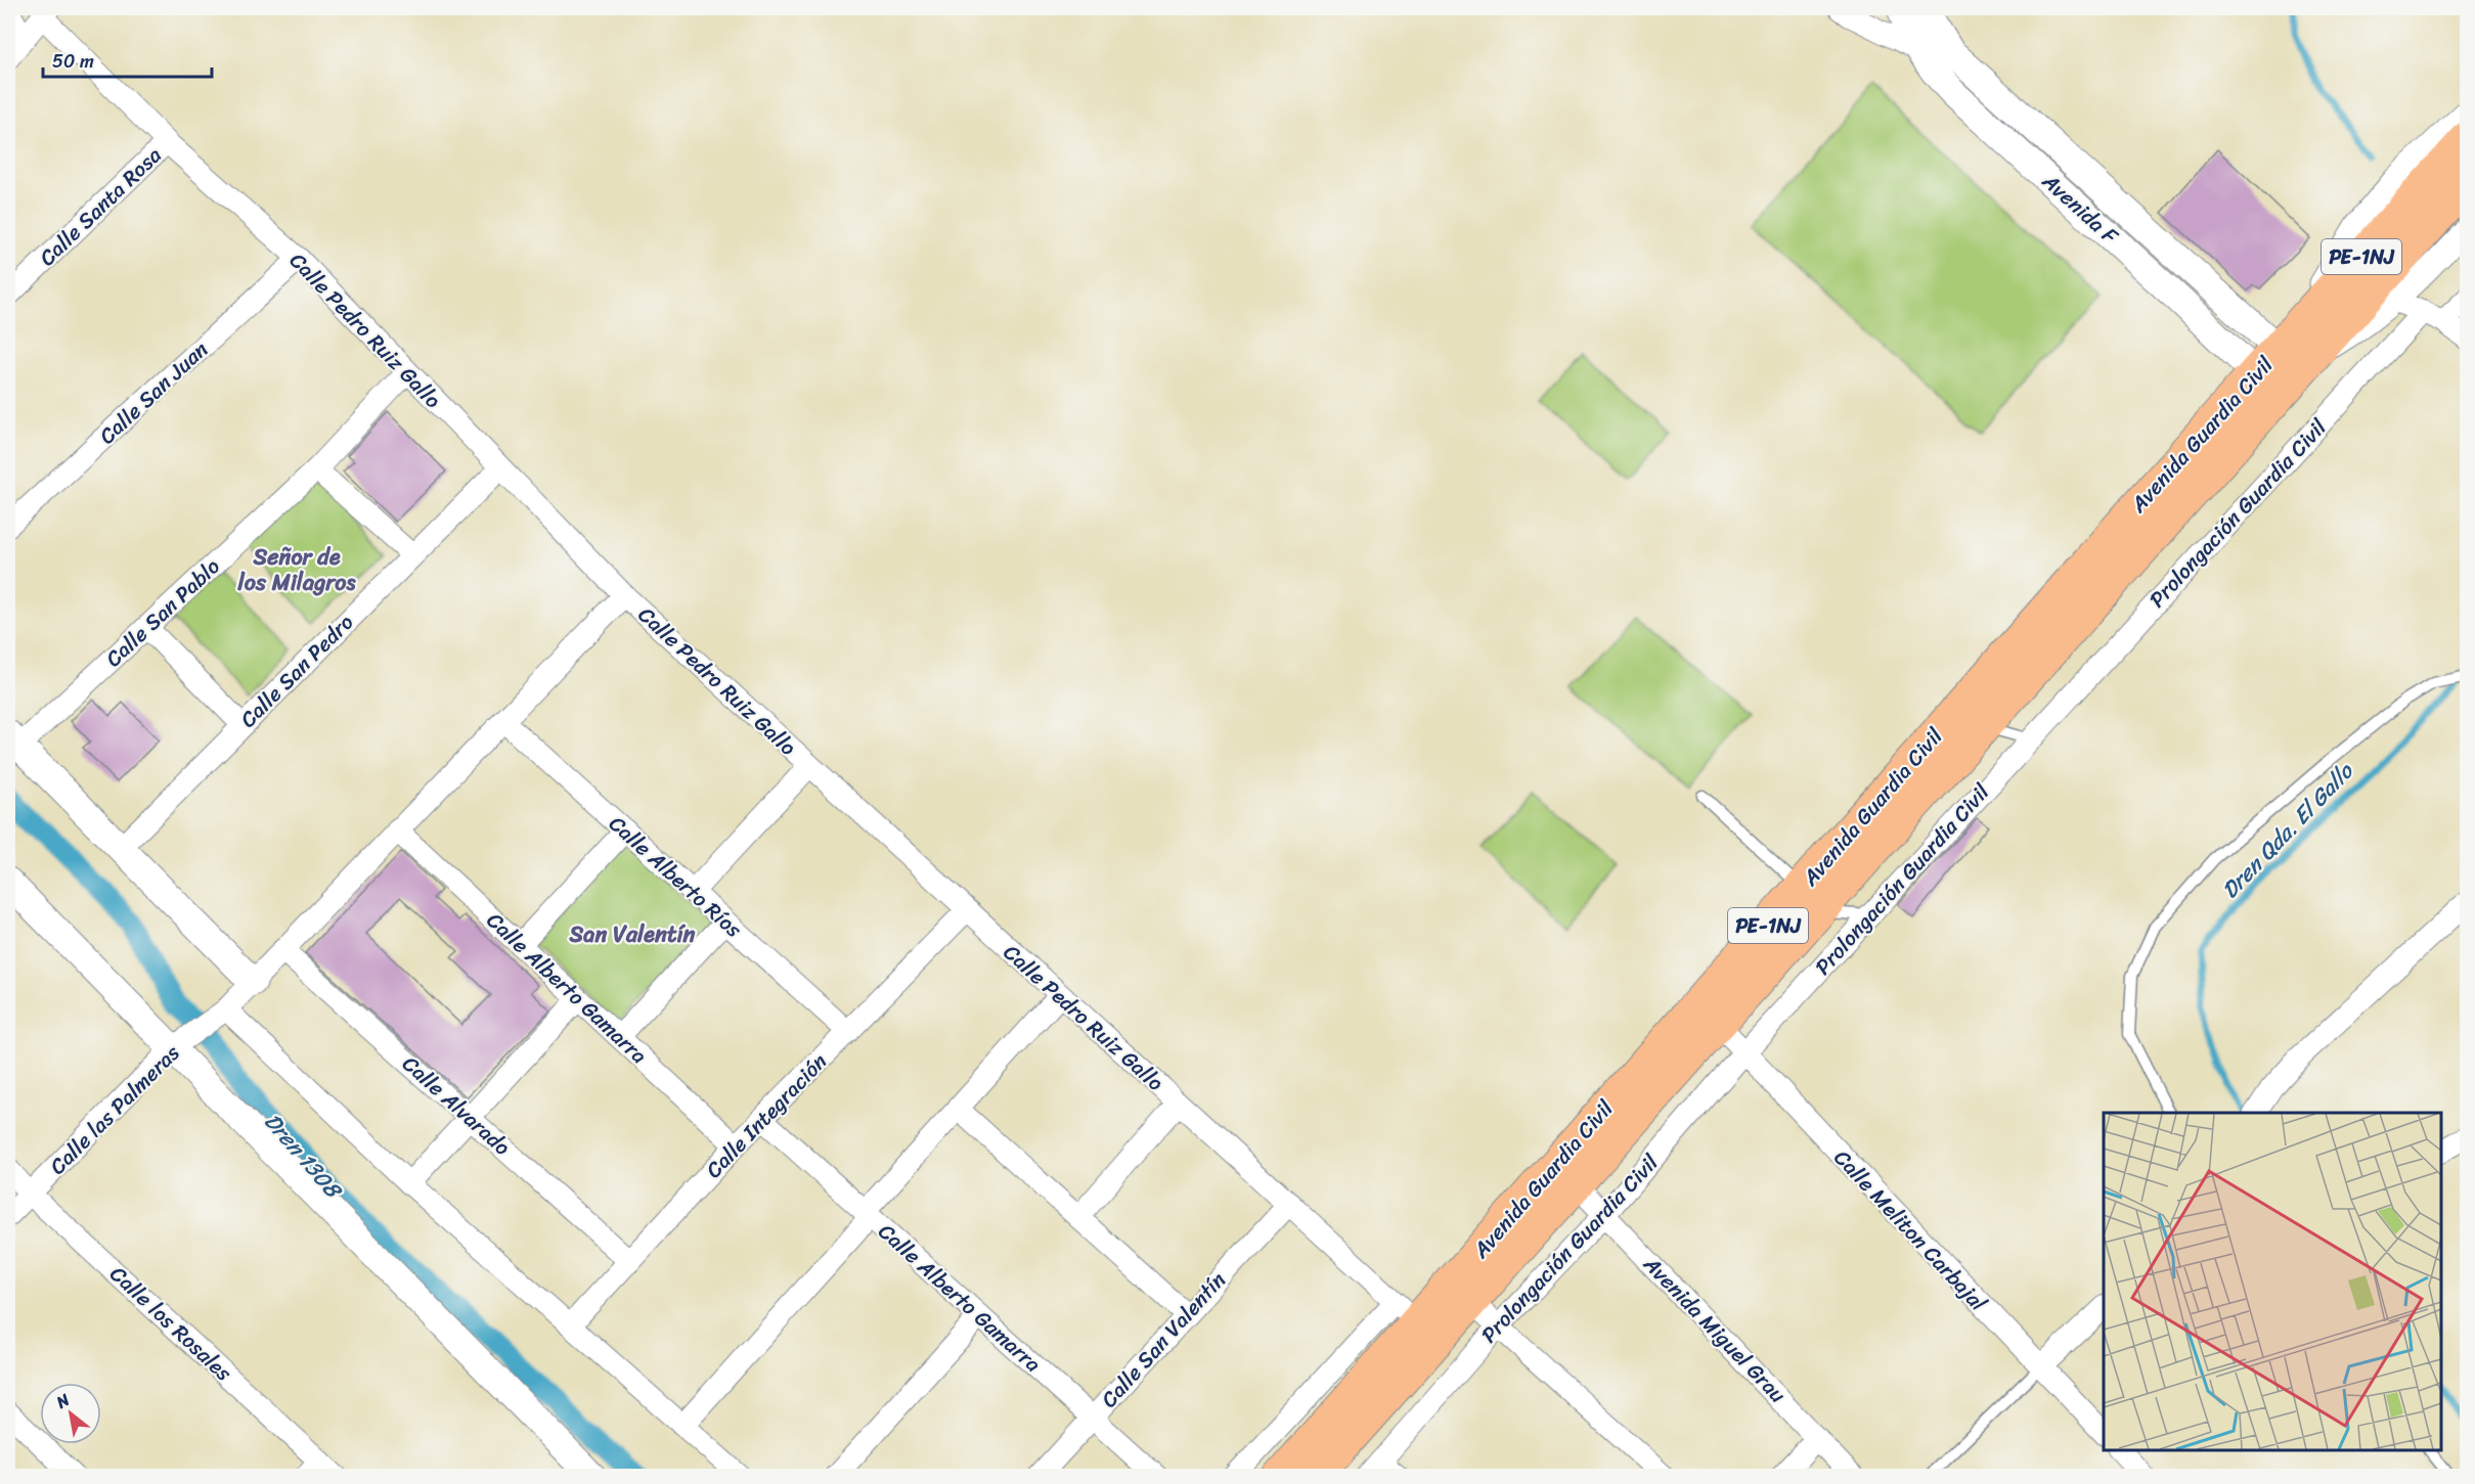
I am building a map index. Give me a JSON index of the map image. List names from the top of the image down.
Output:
{
  "streets": {
    "highway": ["PE-1NJ", "Avenida Guardia Civil"],
    "street": [
      "Calle Santa Rosa",
      "Avenida F",
      "Calle Pedro Ruiz Gallo",
      "Calle San Juan",
      "Prolongación Guardia Civil",
      "Calle San Pablo",
      "Calle San Pedro",
      "Calle Alberto Ríos",
      "Calle Alberto Gamarra",
      "Calle Alvarado",
      "Calle las Palmeras",
      "Calle Integración",
      "Calle Meliton Carbajal",
      "Calle los Rosales",
      "Avenida Miguel Grau",
      "Calle San Valentín"
    ]
  },
  "crossings": [
    ["Calle Santa Rosa", "Calle Pedro Ruiz Gallo"],
    ["Avenida F", "Avenida Guardia Civil"],
    ["Calle Pedro Ruiz Gallo", "Calle San Juan"],
    ["Calle Pedro Ruiz Gallo", "Avenida Guardia Civil"],
    ["Calle Pedro Ruiz Gallo", "Calle San Pablo"],
    ["Calle Pedro Ruiz Gallo", "Calle San Pedro"],
    ["Calle Pedro Ruiz Gallo", "Calle las Palmeras"],
    ["Calle Pedro Ruiz Gallo", "Calle Integración"],
    ["Calle Pedro Ruiz Gallo", "Calle San Valentín"],
    ["Avenida Guardia Civil", "Calle Meliton Carbajal"],
    ["Avenida Guardia Civil", "Avenida Miguel Grau"],
    ["Prolongación Guardia Civil", "Calle Meliton Carbajal"],
    ["Prolongación Guardia Civil", "Avenida Miguel Grau"],
    ["Calle Alberto Ríos", "Calle las Palmeras"],
    ["Calle Alberto Ríos", "Calle Integración"],
    ["Calle Alberto Gamarra", "Calle las Palmeras"],
    ["Calle Alberto Gamarra", "Calle Integración"],
    ["Calle Alberto Gamarra", "Calle San Valentín"],
    ["Calle Alvarado", "Calle las Palmeras"],
    ["Calle Alvarado", "Calle Integración"],
    ["Calle las Palmeras", "Calle los Rosales"]
  ],
  "districts": ["Señor de los Milagros", "San Valentín"],
  "water": ["Dren Qda. El Gallo", "Dren 1308"],
  "scale_bar": "50 m",
  "north": "top left"
}
